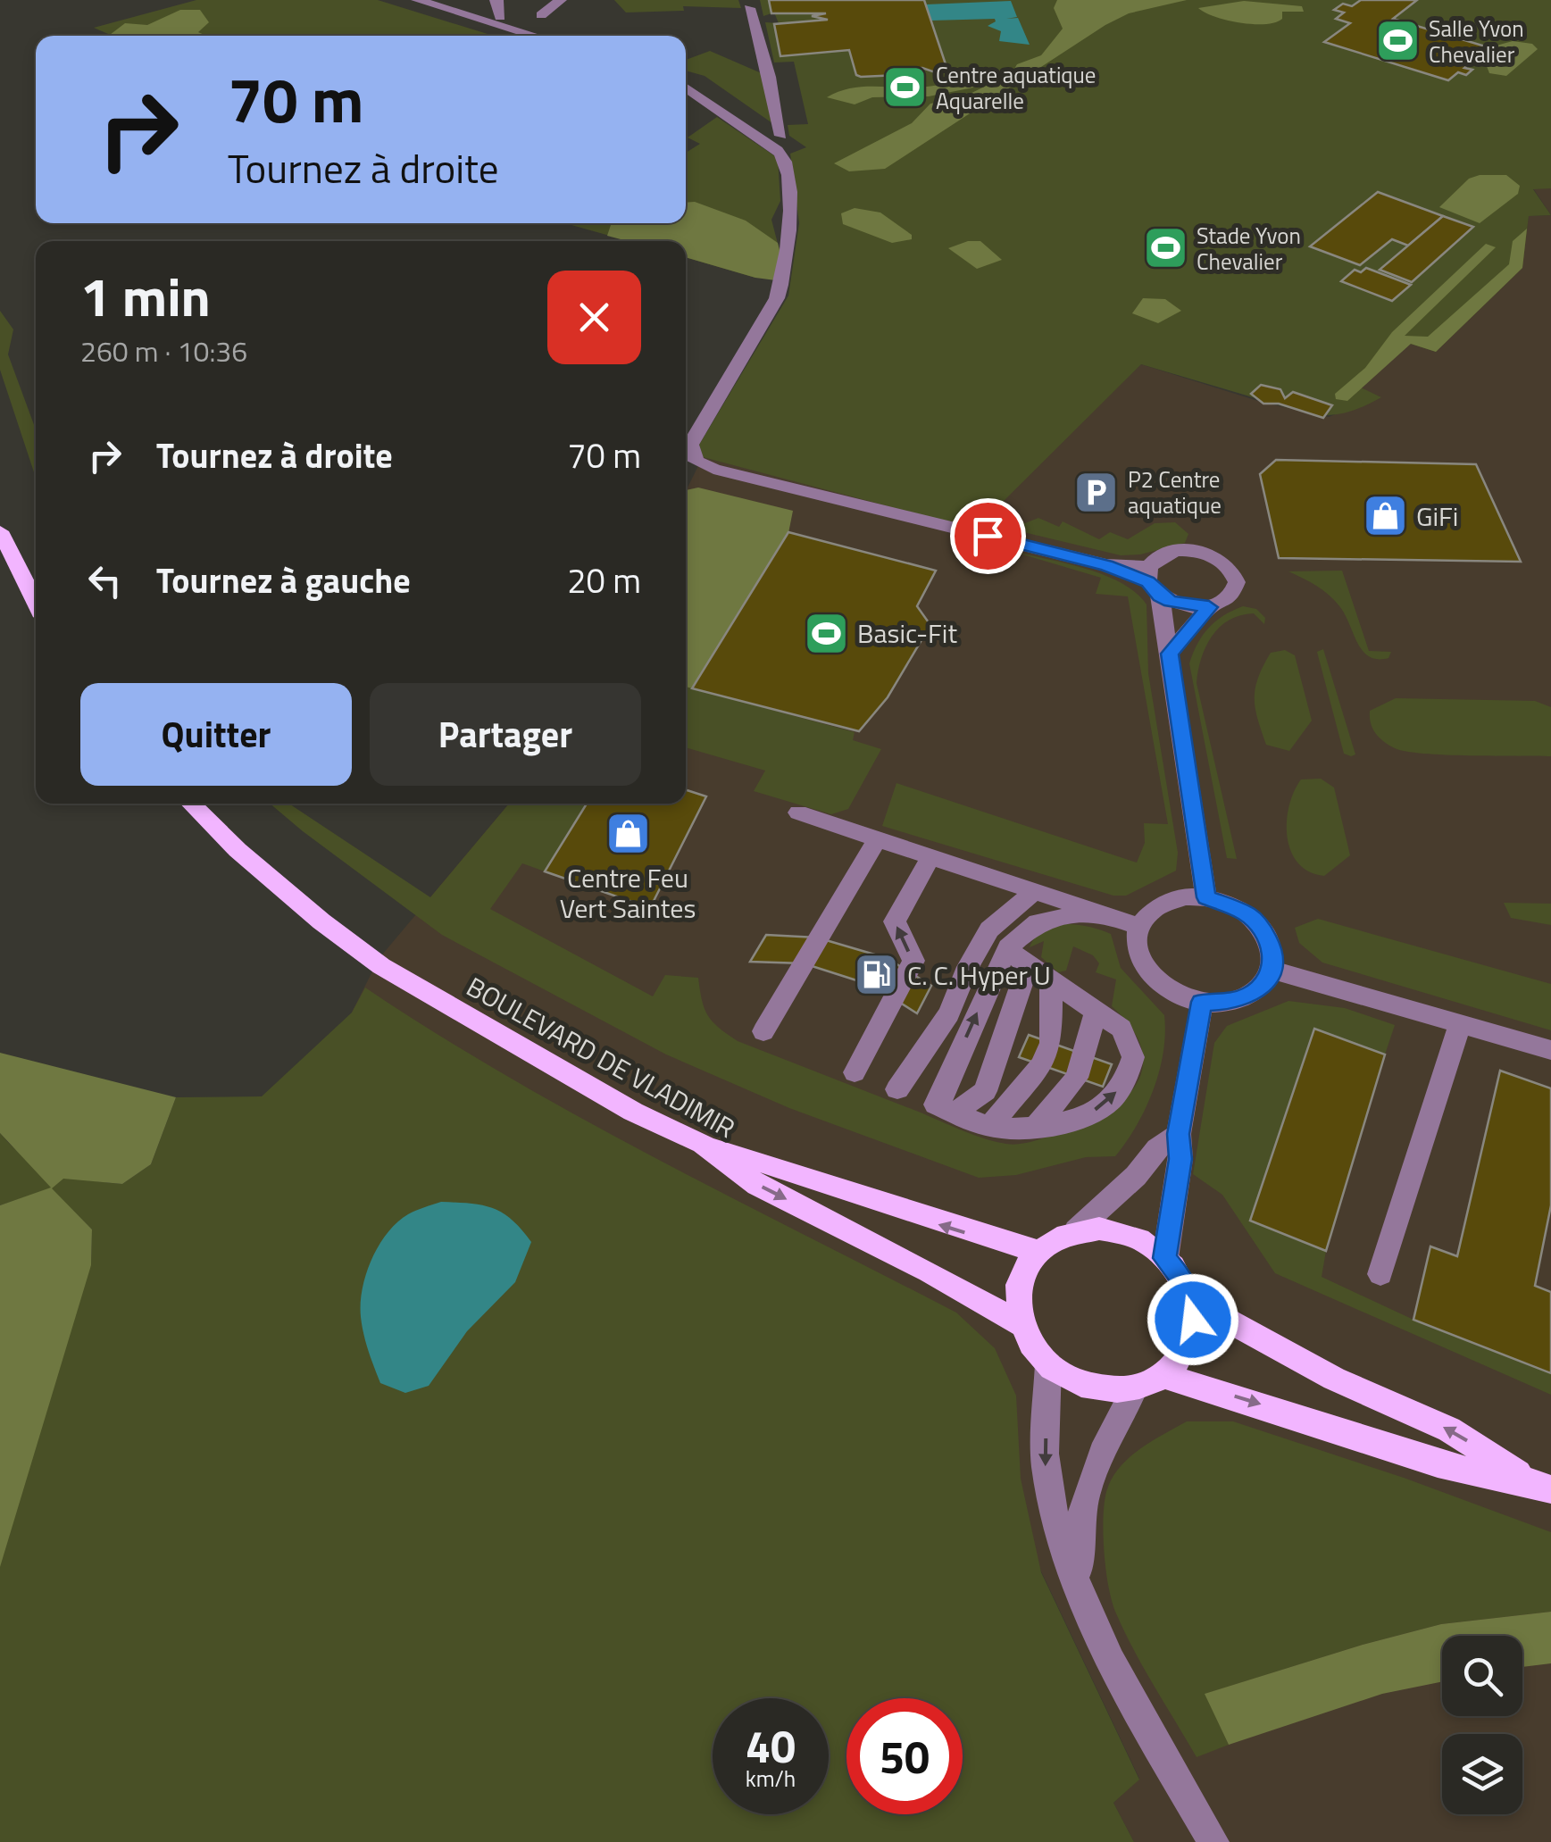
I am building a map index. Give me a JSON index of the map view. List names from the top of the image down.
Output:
{
  "streets": {
    "main road": ["BOULEVARD DE VLADIMIR"]
  },
  "places": {
    "sports": [
      "Salle Yvon Chevalier",
      "Centre aquatique Aquarelle",
      "Stade Yvon Chevalier",
      "Basic-Fit"
    ],
    "parking": ["P2 Centre aquatique"],
    "shop": ["GiFi", "Centre Feu Vert Saintes"],
    "fuel station": ["C. C. Hyper U"]
  },
  "page": {
    "turn": ["70 m", "Tournez à droite"],
    "heading": ["1 min", "260 m · 10:36"],
    "list": [
      {
        "name": "Tournez à droite",
        "value": "70 m"
      },
      {
        "name": "Tournez à gauche",
        "value": "20 m"
      }
    ],
    "buttons": ["Quitter", "Partager"],
    "speed": "40 km/h",
    "limit": "50"
  }
}
